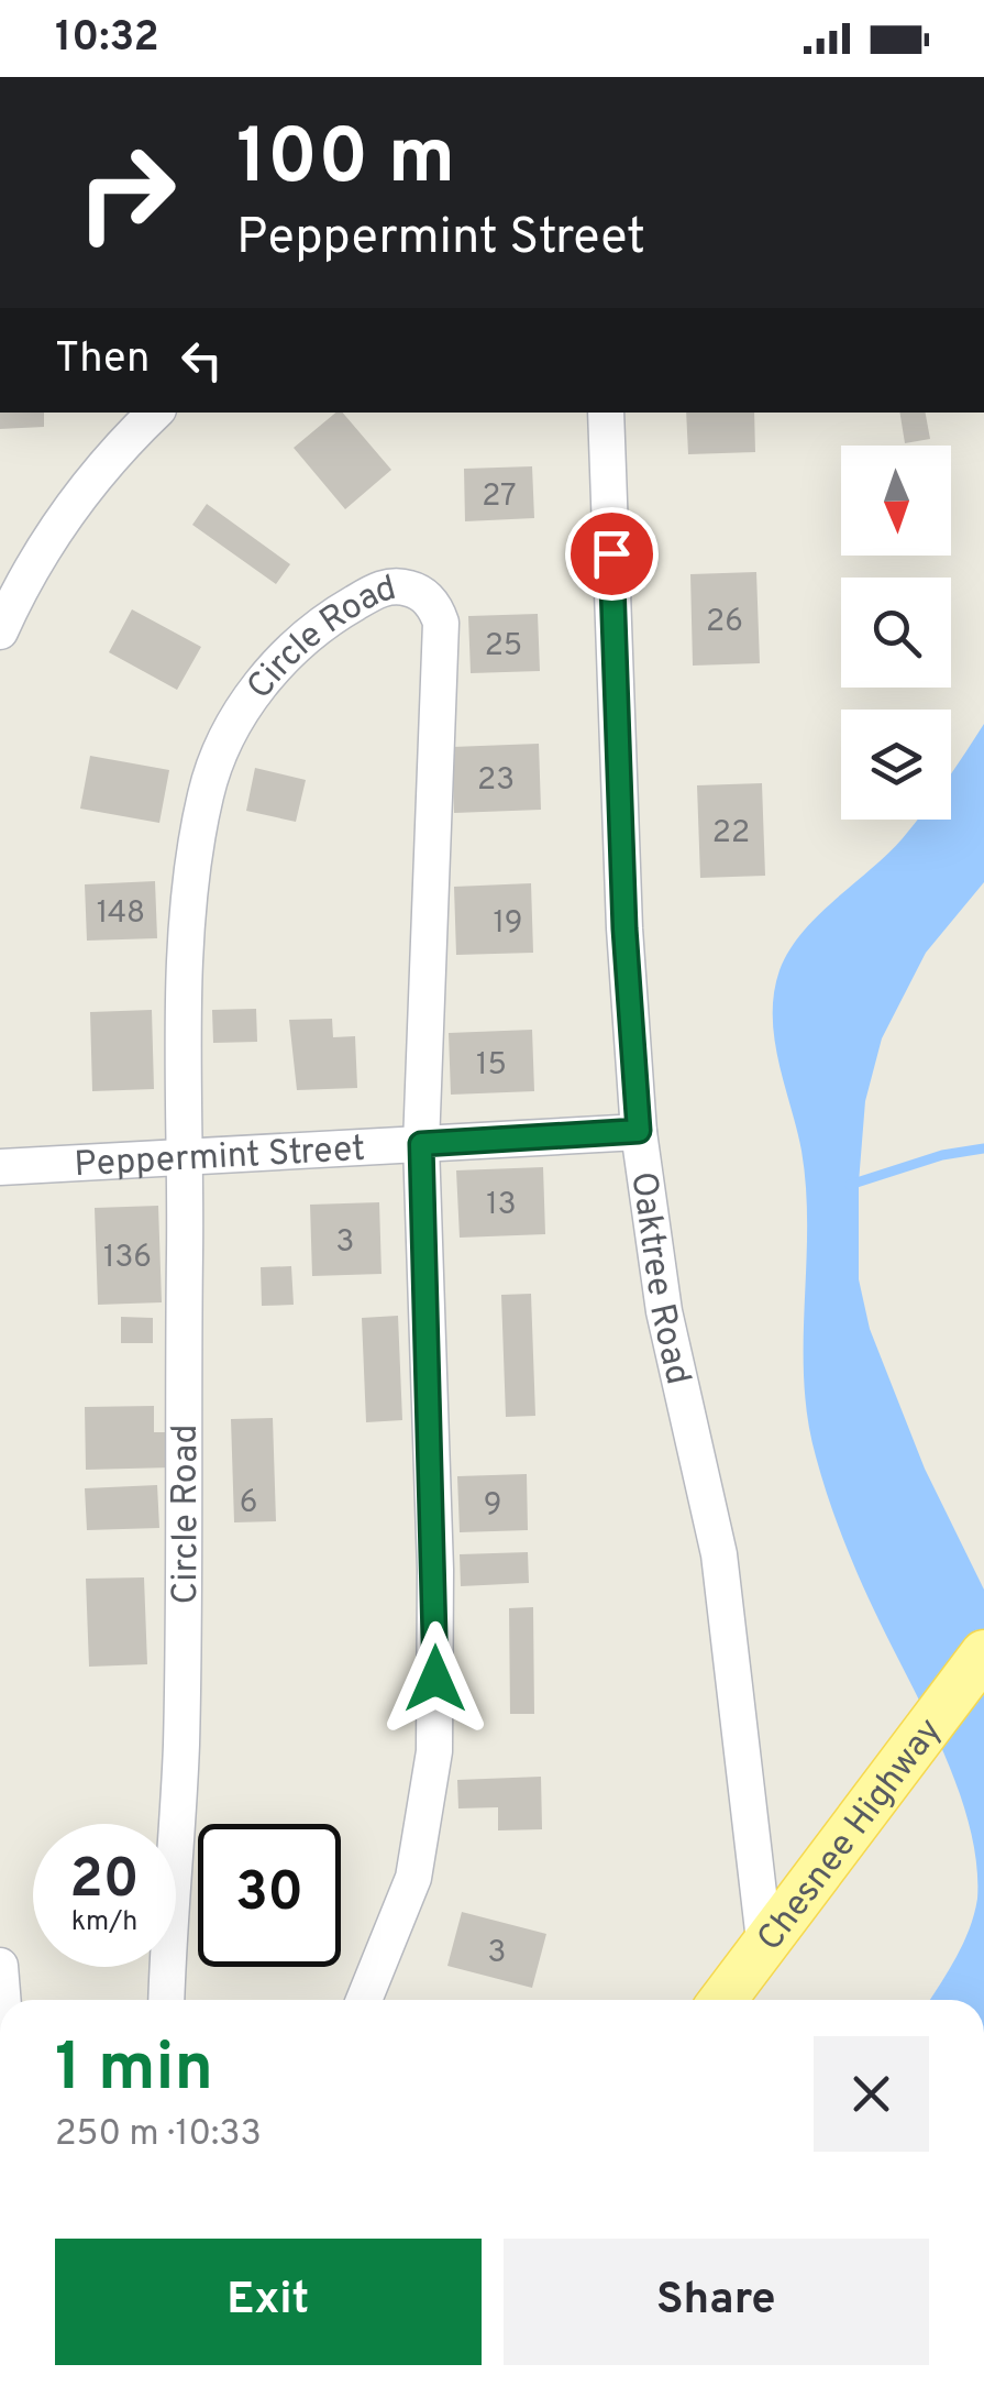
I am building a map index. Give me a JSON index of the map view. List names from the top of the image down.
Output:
{
  "streets": {
    "main road": ["Chesnee Highway"],
    "street": ["Circle Road", "Peppermint Street", "Oaktree Road"]
  },
  "crossings": [
    ["Circle Road", "Peppermint Street"],
    ["Peppermint Street", "Oaktree Road"],
    ["Oaktree Road", "Chesnee Highway"]
  ],
  "house_numbers": [
    "27",
    "26",
    "25",
    "23",
    "22",
    "148",
    "19",
    "15",
    "13",
    "3",
    "136",
    "6",
    "9",
    "3"
  ],
  "north": "bottom",
  "page": {
    "status": "10:32",
    "turn": ["100 m", "Peppermint Street"],
    "then": "Then",
    "speed": "20 km/h",
    "limit": "30",
    "heading": ["1 min", "250 m · 10:33"],
    "buttons": ["Exit", "Share"]
  }
}
